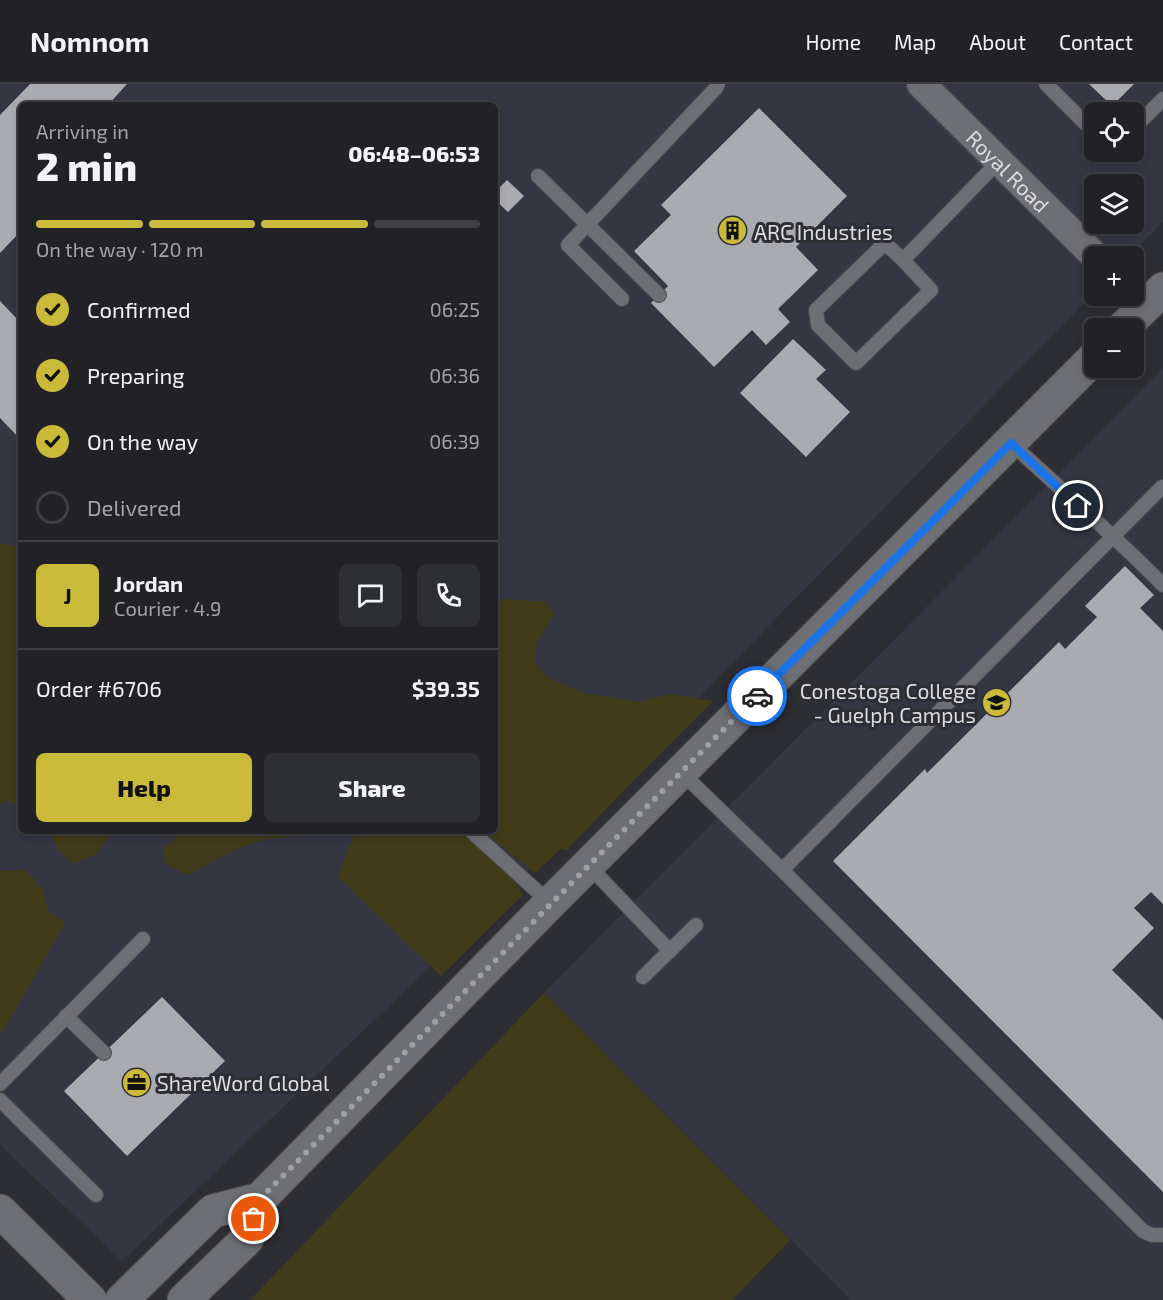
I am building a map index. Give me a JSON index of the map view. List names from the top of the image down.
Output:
{
  "streets": {
    "street": ["Royal Road"]
  },
  "places": {
    "building": ["ARC Industries"],
    "school or university": ["Conestoga College - Guelph Campus"],
    "office": ["ShareWord Global"]
  },
  "page": {
    "header": "Nomnom",
    "nav": [
      "Home",
      "Map",
      "About",
      "Contact"
    ],
    "map_buttons": ["+", "−"],
    "heading": ["2 min", "Arriving in", "06:48–06:53"],
    "panel": [
      "Jordan",
      "Courier · 4.9",
      "Order #6706",
      "$39.35"
    ],
    "bar": "On the way · 120 m",
    "list": [
      ["Confirmed", "06:25"],
      ["Preparing", "06:36"],
      ["On the way", "06:39"],
      "Delivered"
    ],
    "round": "J",
    "buttons": ["Help", "Share"]
  }
}
